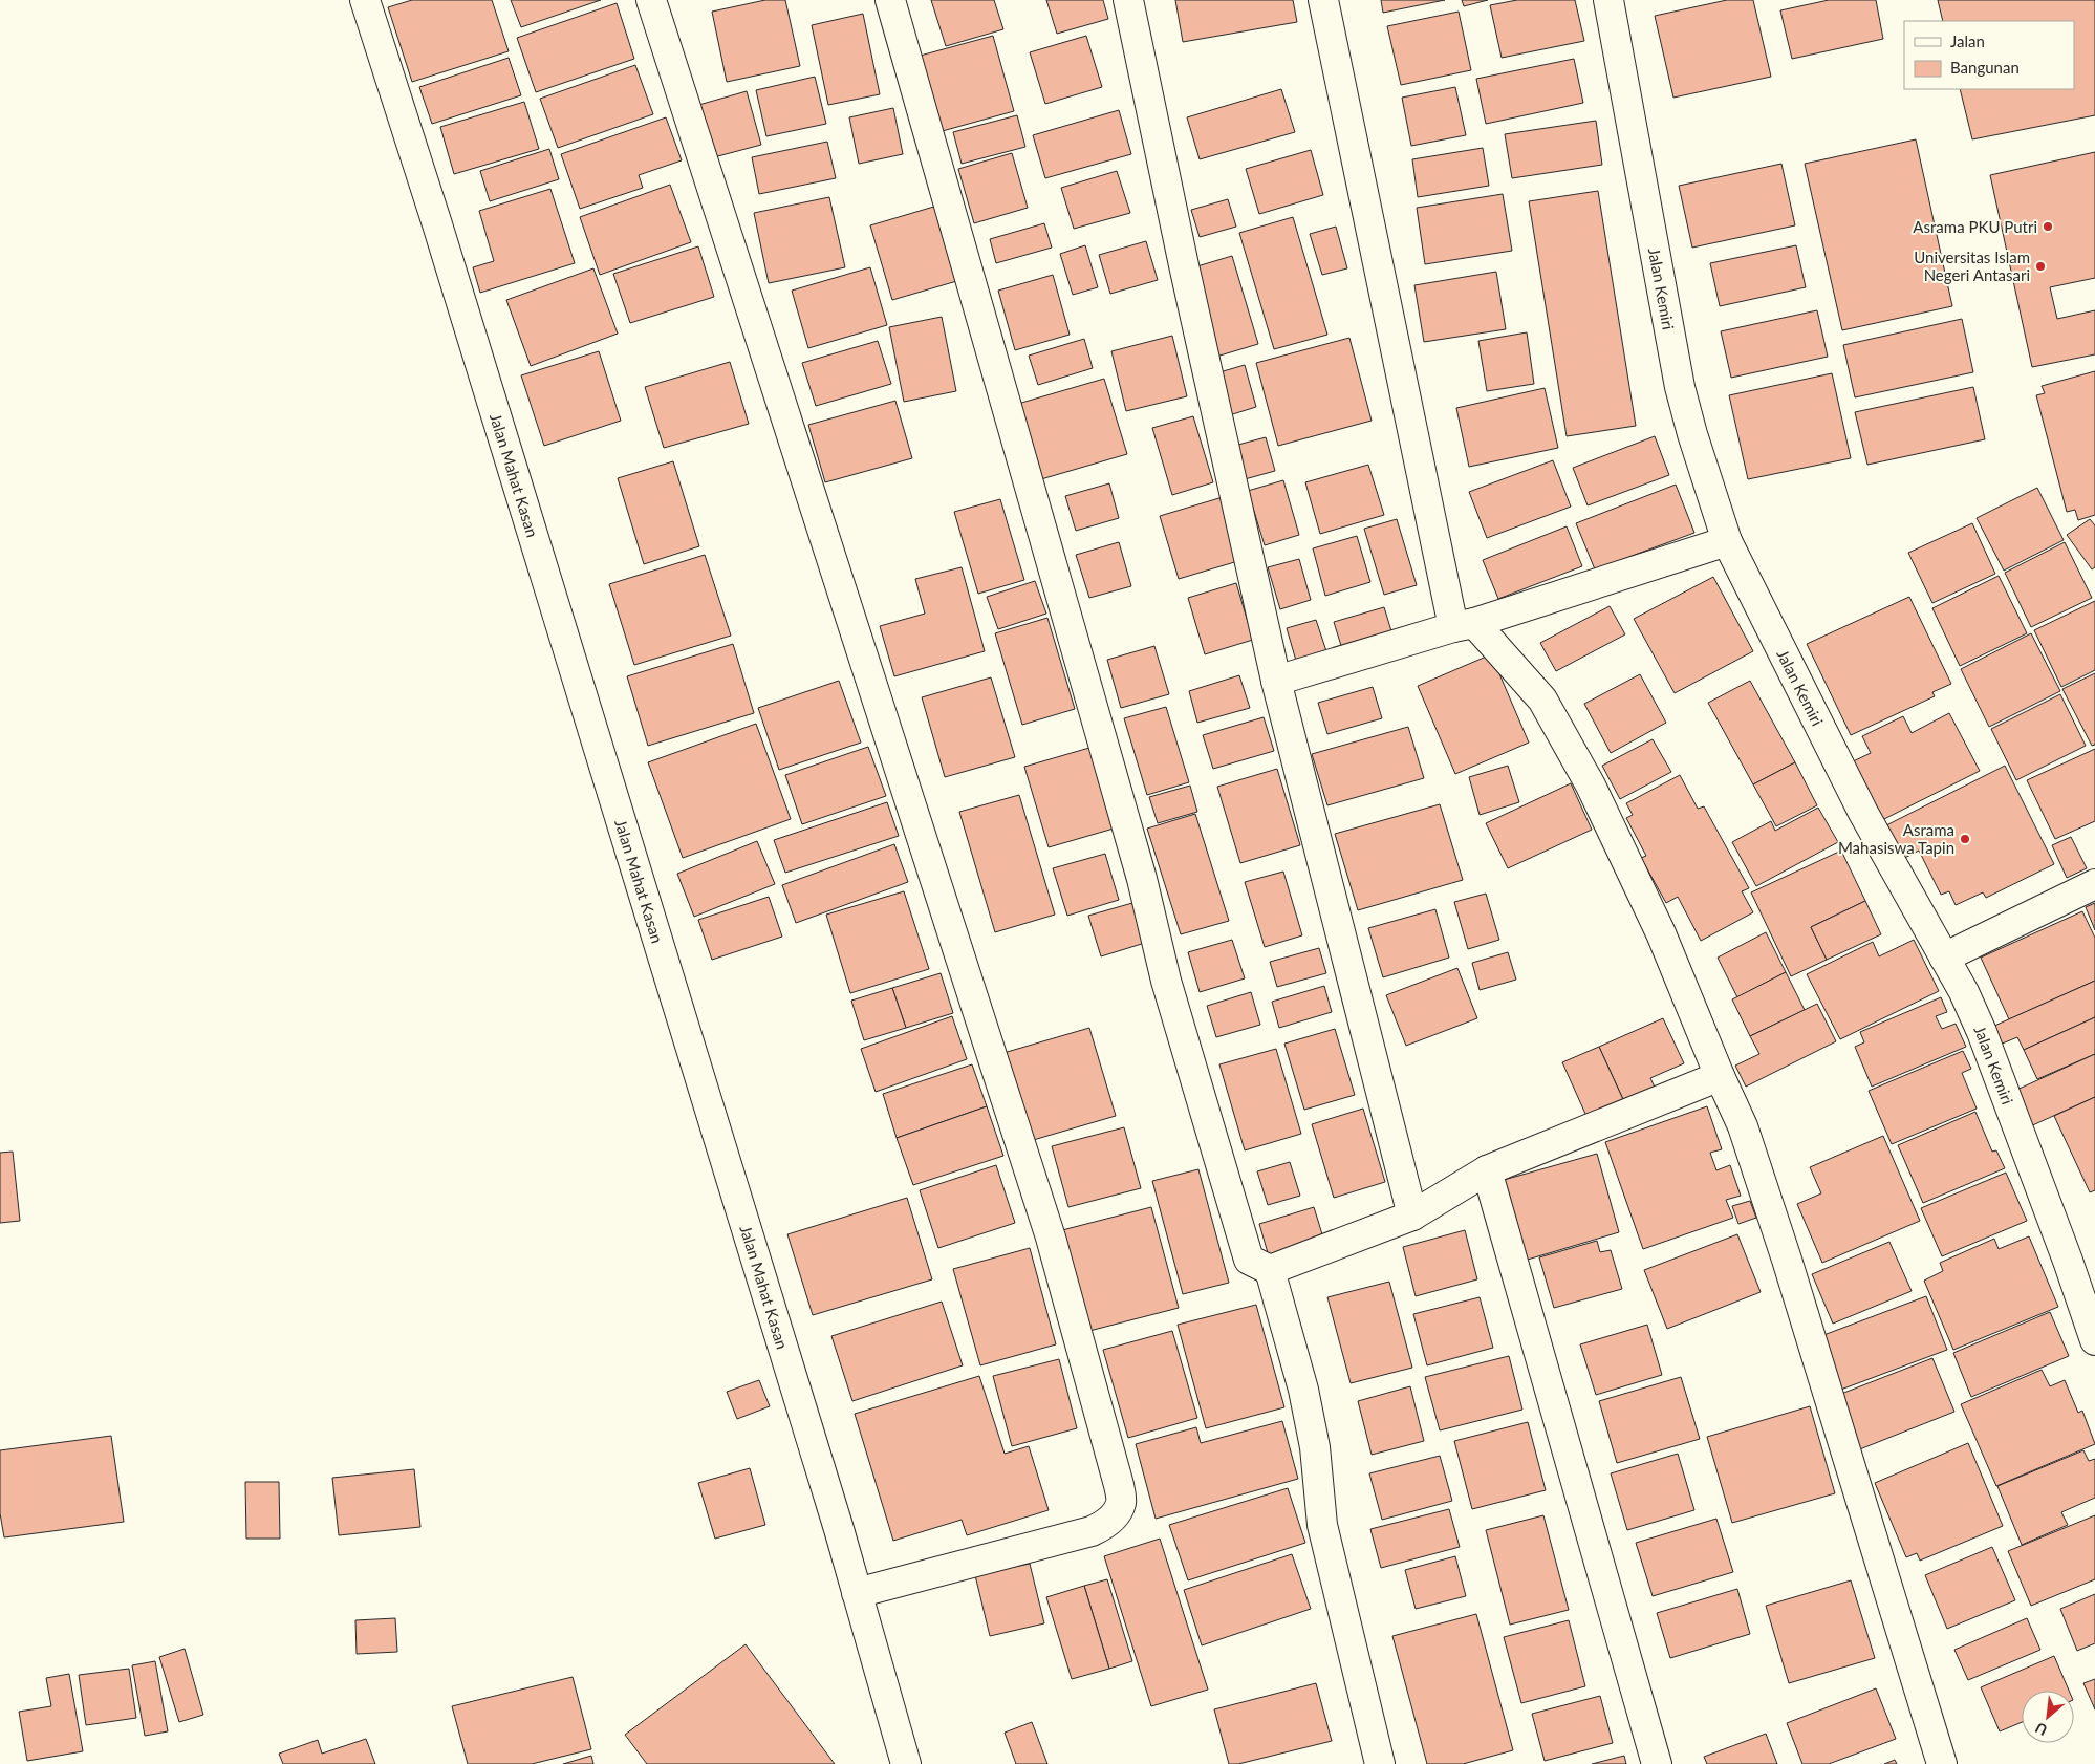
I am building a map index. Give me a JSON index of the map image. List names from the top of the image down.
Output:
{
  "streets": {
    "street": ["Jalan Kemiri", "Jalan Mahat Kasan"]
  },
  "places": ["Asrama PKU Putri", "Universitas Islam Negeri Antasari", "Asrama Mahasiswa Tapin"],
  "legend": ["Jalan", "Bangunan"],
  "north": "bottom left"
}
